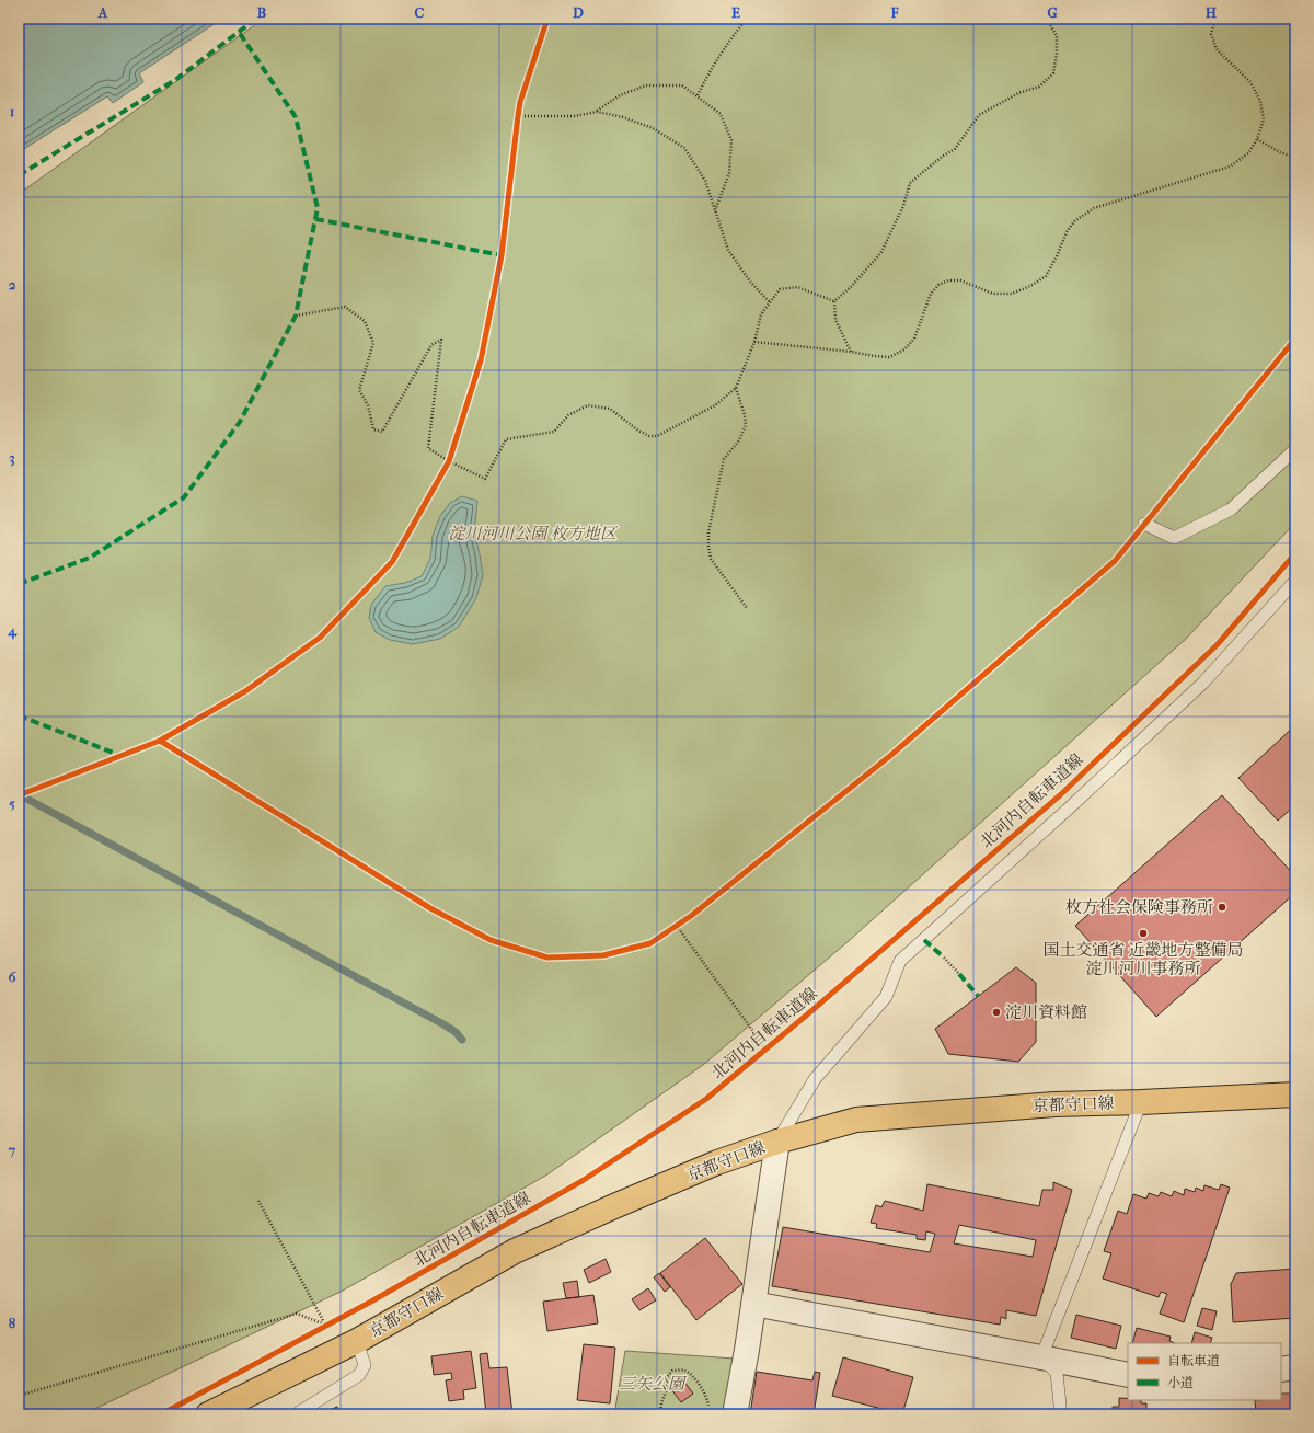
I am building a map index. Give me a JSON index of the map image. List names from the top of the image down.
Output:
{
  "streets": {
    "main road": ["京都守口線"],
    "cycle path": ["北河内自転車道線"]
  },
  "parks": ["淀川河川公園 枚方地区", "三矢公園"],
  "places": ["枚方社会保険事務所", "国土交通省 近畿地方整備局 淀川河川事務所", "淀川資料館"],
  "legend": ["自転車道", "小道"],
  "grid": {
    "columns": [
      "A",
      "B",
      "C",
      "D",
      "E",
      "F",
      "G",
      "H"
    ],
    "rows": [
      "1",
      "2",
      "3",
      "4",
      "5",
      "6",
      "7",
      "8"
    ]
  }
}
